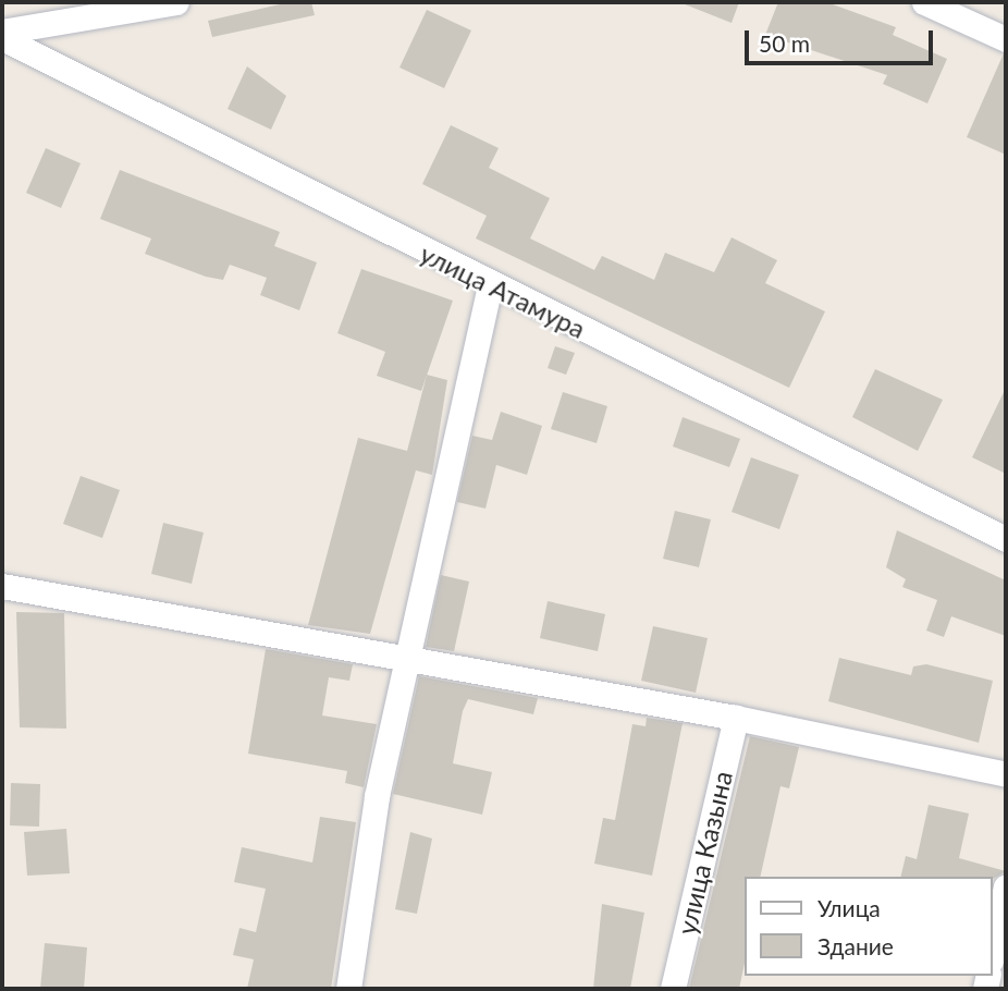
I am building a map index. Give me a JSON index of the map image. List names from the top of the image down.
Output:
{
  "streets": {
    "street": ["улица Атамура", "улица Казына"]
  },
  "legend": ["Улица", "Здание"],
  "scale_bar": "50 m"
}
